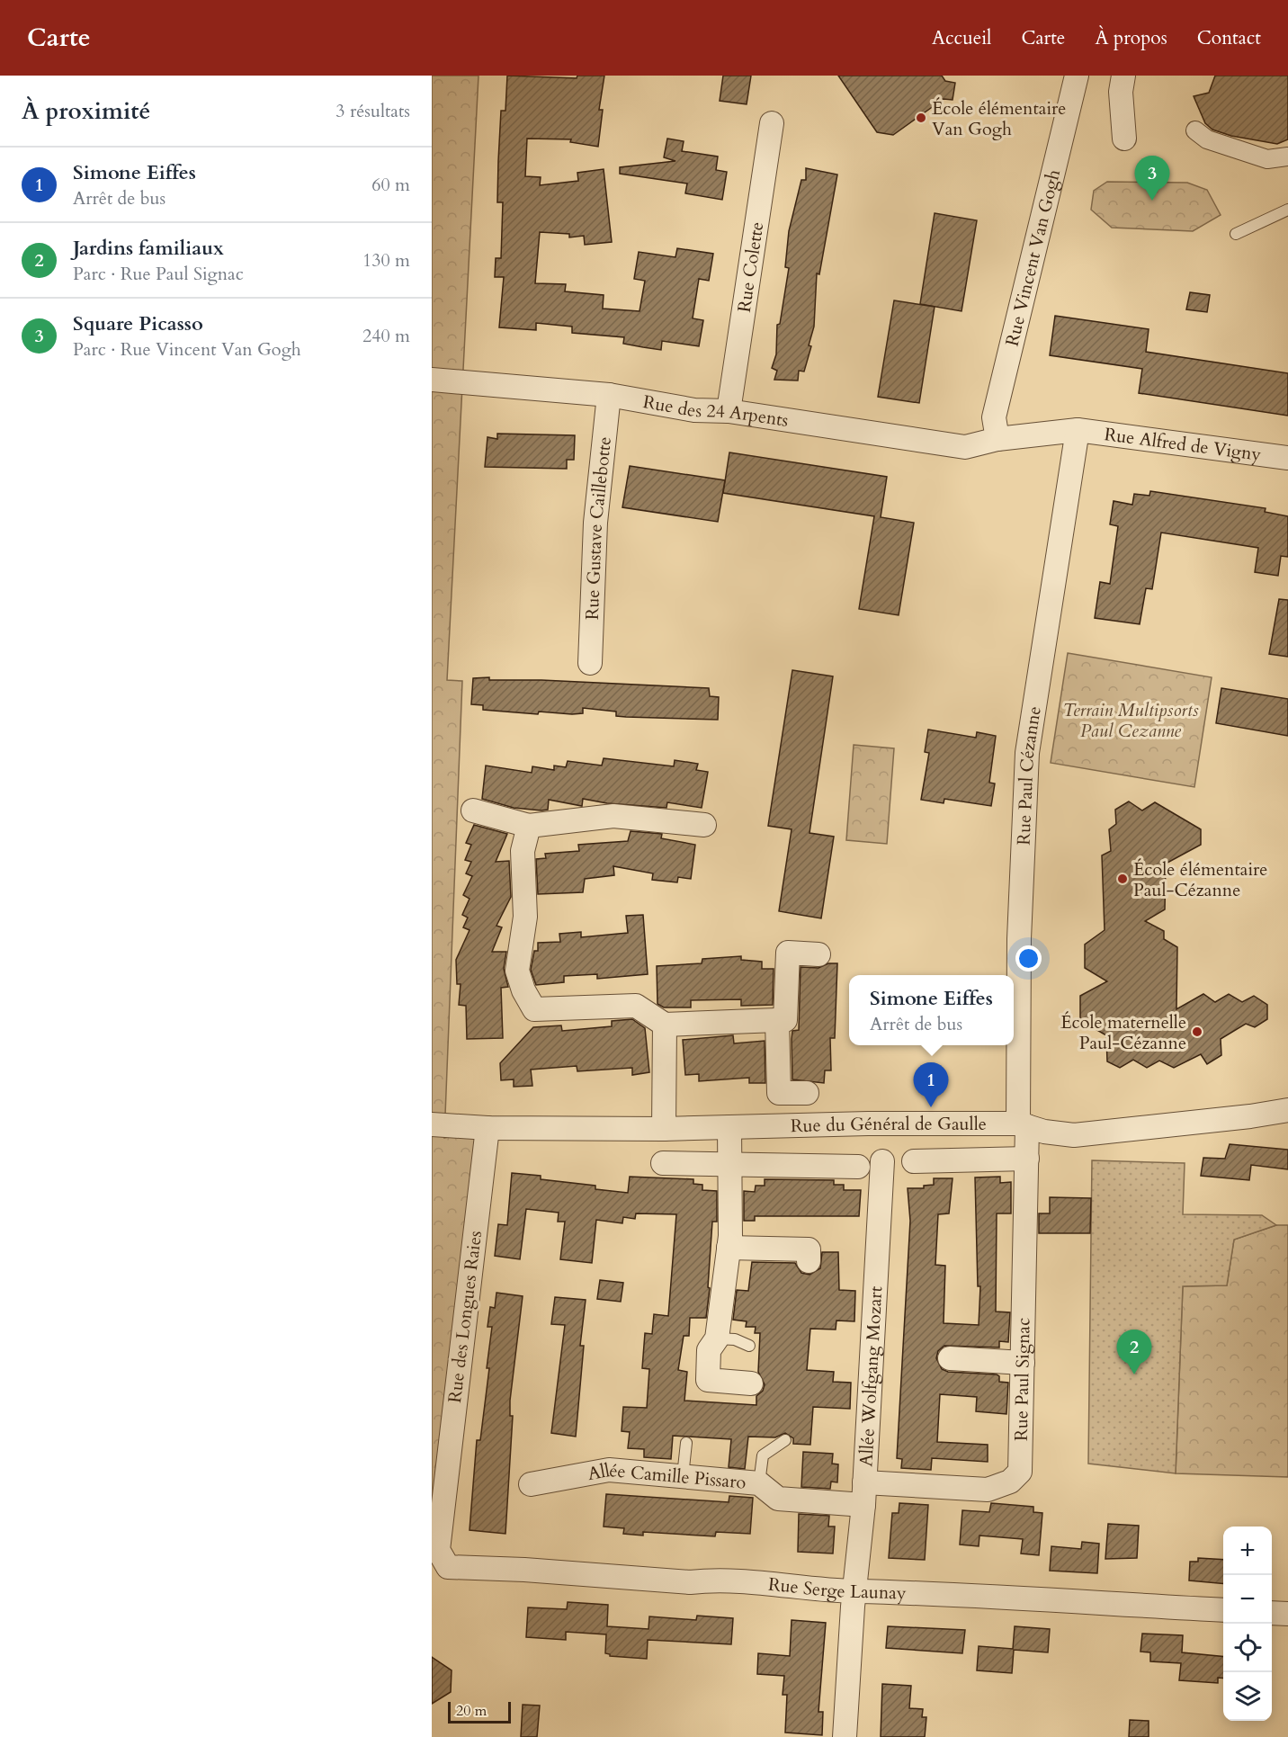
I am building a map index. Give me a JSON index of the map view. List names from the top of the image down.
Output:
{
  "streets": {
    "street": [
      "Rue Vincent Van Gogh",
      "Rue Colette",
      "Rue des 24 Arpents",
      "Rue Alfred de Vigny",
      "Rue Gustave Caillebotte",
      "Rue Paul Cézanne",
      "Rue du Général de Gaulle",
      "Rue des Longues Raies",
      "Allée Wolfgang Mozart",
      "Rue Paul Signac",
      "Allée Camille Pissaro",
      "Rue Serge Launay"
    ]
  },
  "crossings": [
    ["Rue Vincent Van Gogh", "Rue des 24 Arpents"],
    ["Rue Colette", "Rue des 24 Arpents"],
    ["Rue des 24 Arpents", "Rue Alfred de Vigny"],
    ["Rue des 24 Arpents", "Rue Gustave Caillebotte"],
    ["Rue des 24 Arpents", "Rue Paul Cézanne"],
    ["Rue Alfred de Vigny", "Rue Paul Cézanne"],
    ["Rue Paul Cézanne", "Rue du Général de Gaulle"],
    ["Rue Paul Cézanne", "Rue Paul Signac"],
    ["Rue du Général de Gaulle", "Rue des Longues Raies"],
    ["Rue du Général de Gaulle", "Rue Paul Signac"],
    ["Rue des Longues Raies", "Rue Serge Launay"],
    ["Allée Wolfgang Mozart", "Rue Paul Signac"],
    ["Allée Wolfgang Mozart", "Allée Camille Pissaro"],
    ["Allée Wolfgang Mozart", "Rue Serge Launay"],
    ["Rue Paul Signac", "Allée Camille Pissaro"]
  ],
  "parks": ["Terrain Multipsorts Paul Cezanne"],
  "places": ["École élémentaire Van Gogh", "École élémentaire Paul-Cézanne", "École maternelle Paul-Cézanne"],
  "scale_bar": "20 m",
  "page": {
    "header": "Carte",
    "nav": [
      "Accueil",
      "Carte",
      "À propos",
      "Contact"
    ],
    "heading": ["À proximité", "3 résultats"],
    "list": [
      {
        "mark": "1",
        "name": "Simone Eiffes",
        "note": "Arrêt de bus",
        "value": "60 m"
      },
      {
        "mark": "2",
        "name": "Jardins familiaux",
        "note": "Parc · Rue Paul Signac",
        "value": "130 m"
      },
      {
        "mark": "3",
        "name": "Square Picasso",
        "note": "Parc · Rue Vincent Van Gogh",
        "value": "240 m"
      }
    ],
    "pins": ["3", "1", "2"],
    "popup": ["Simone Eiffes", "Arrêt de bus"],
    "map_buttons": ["+", "−"],
    "scale": "20 m"
  }
}
